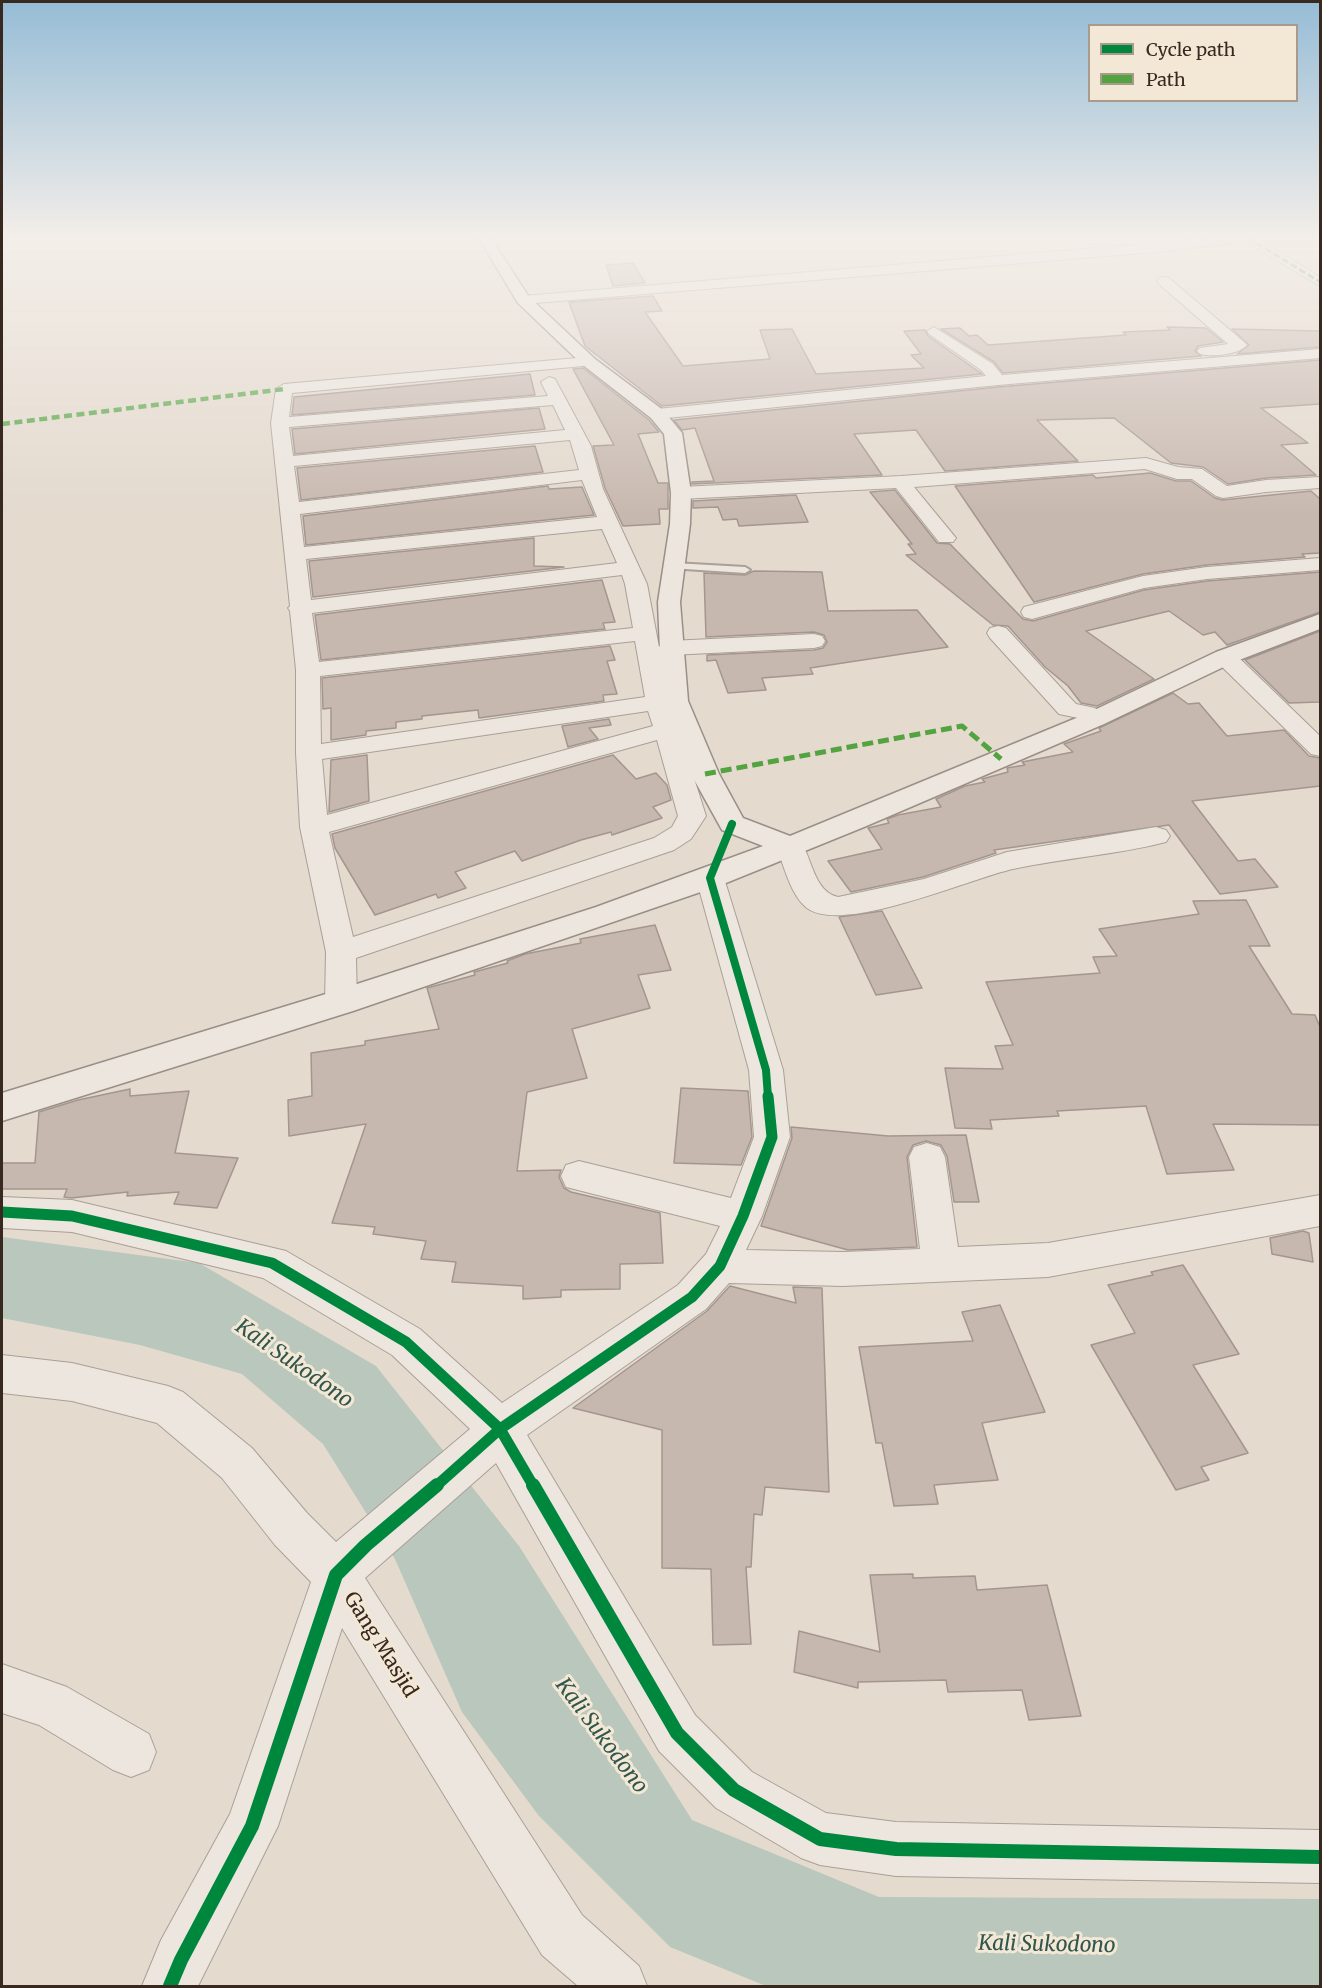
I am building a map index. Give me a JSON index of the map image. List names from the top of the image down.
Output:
{
  "streets": {
    "street": ["Gang Masjid"]
  },
  "water": ["Kali Sukodono"],
  "legend": ["Cycle path", "Path"]
}
